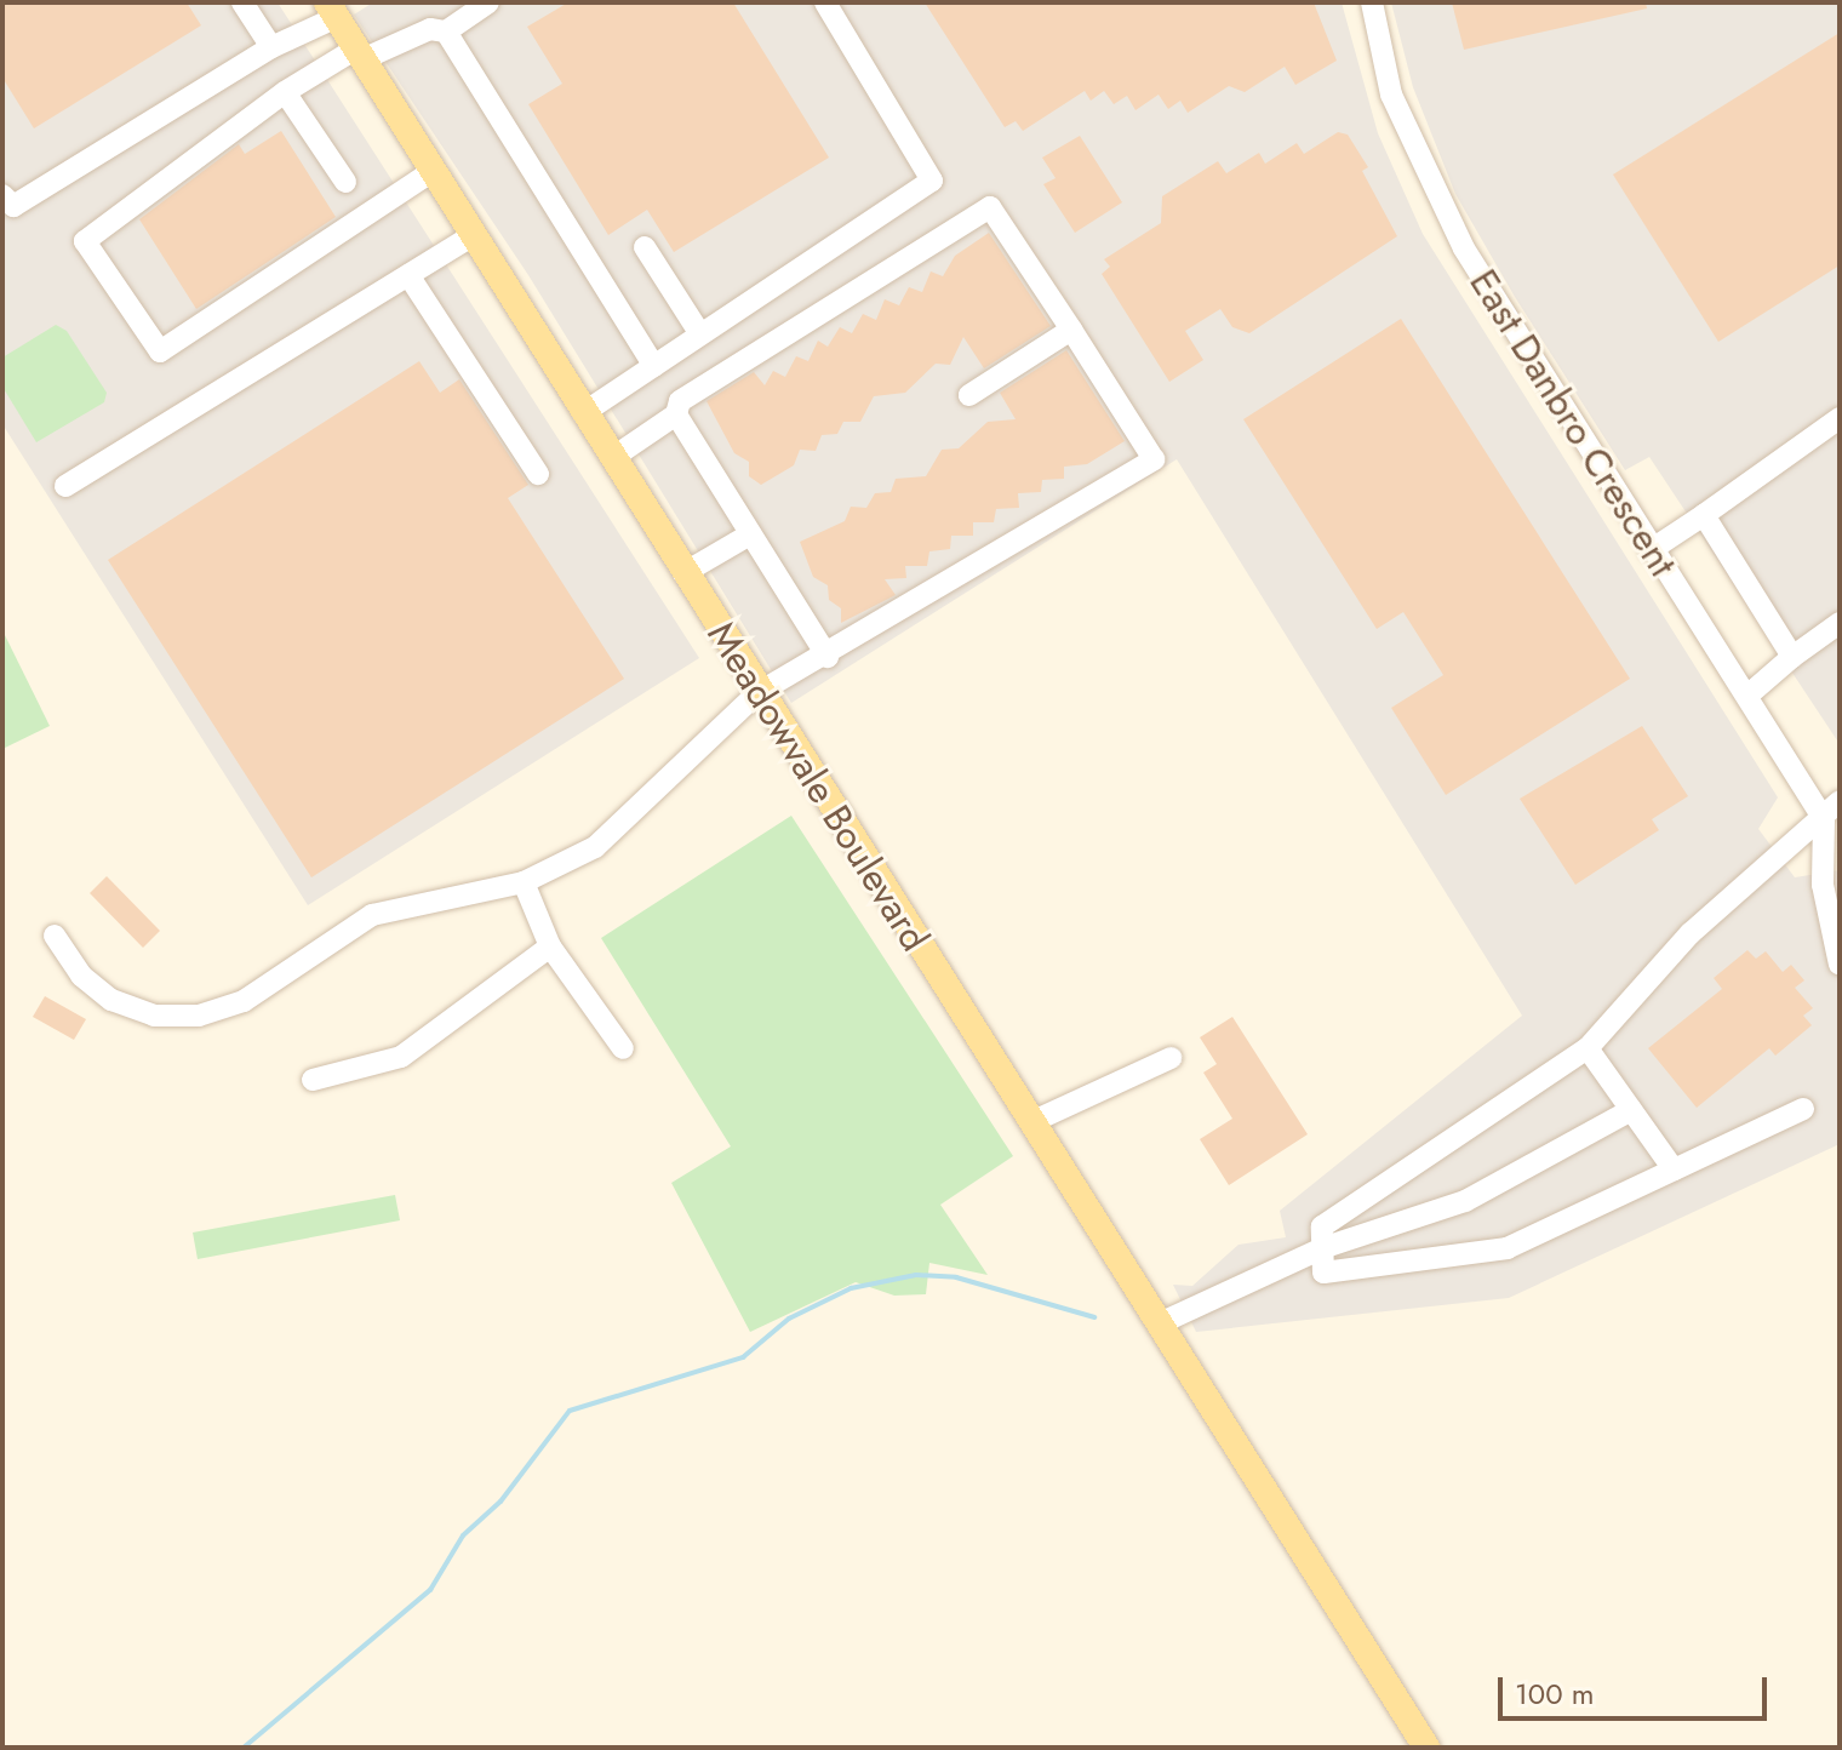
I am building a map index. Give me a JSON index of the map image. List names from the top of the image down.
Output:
{
  "streets": {
    "main road": ["Meadowvale Boulevard"],
    "street": ["East Danbro Crescent"]
  },
  "scale_bar": "100 m"
}
